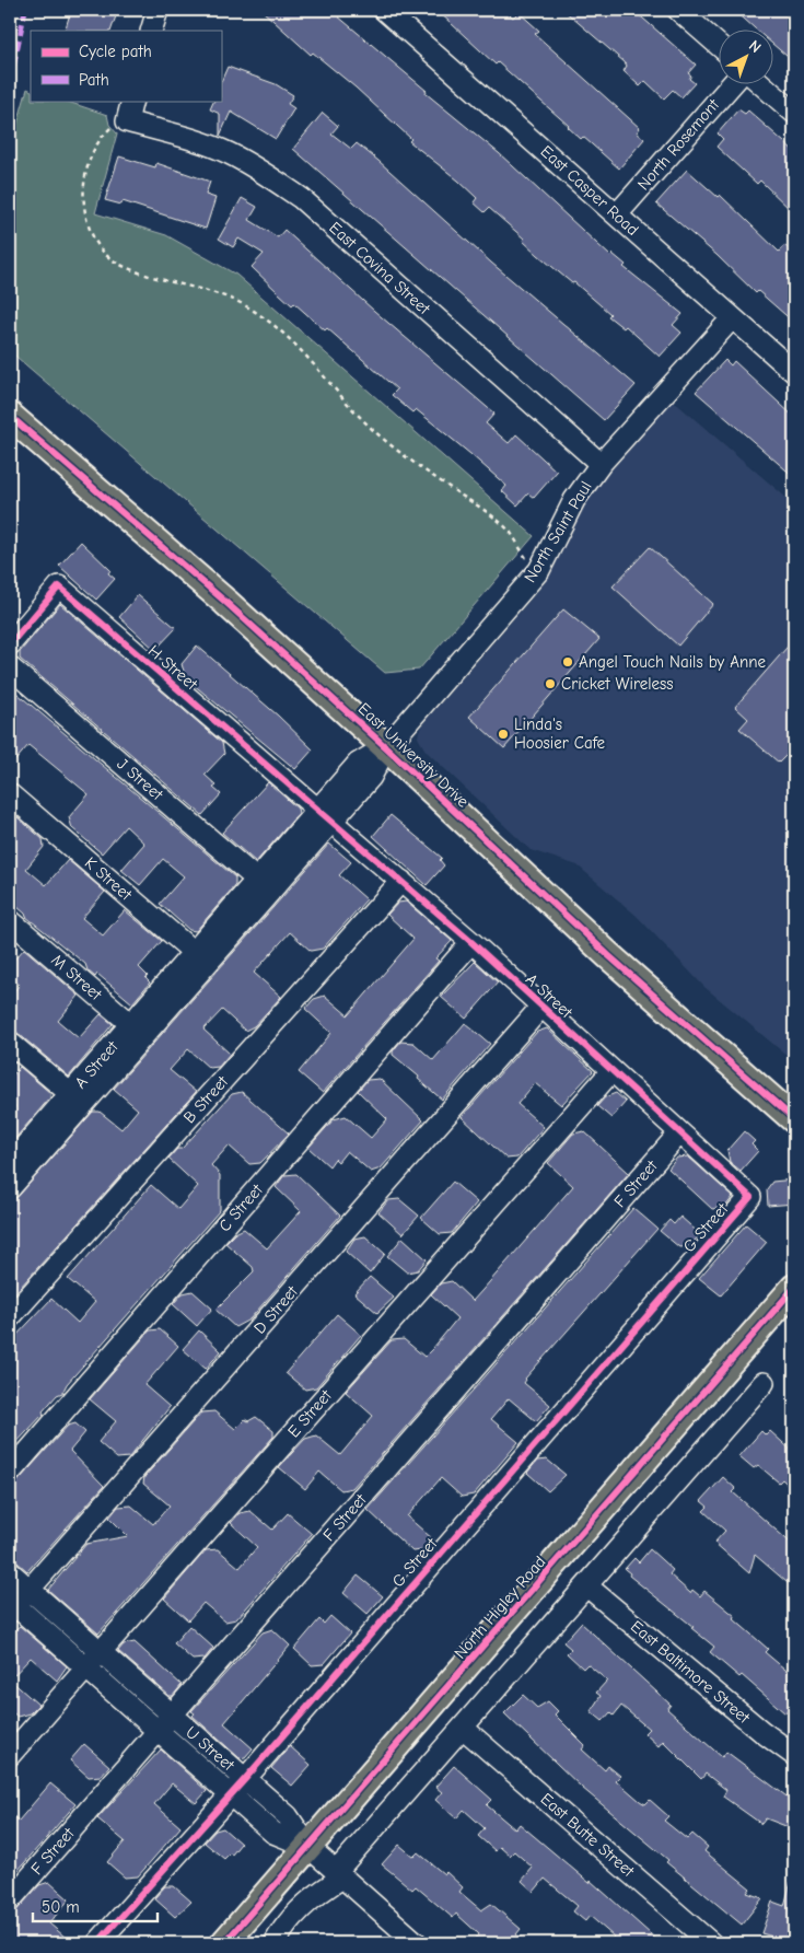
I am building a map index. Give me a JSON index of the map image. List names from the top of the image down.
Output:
{
  "streets": {
    "main road": ["East University Drive", "North Higley Road"],
    "street": [
      "North Rosemont",
      "East Casper Road",
      "East Covina Street",
      "North Saint Paul",
      "H Street",
      "J Street",
      "K Street",
      "M Street",
      "A Street",
      "B Street",
      "F Street",
      "C Street",
      "G Street",
      "D Street",
      "E Street",
      "East Baltimore Street",
      "U Street",
      "East Butte Street"
    ]
  },
  "crossings": [
    ["North Rosemont", "East Casper Road"],
    ["East Casper Road", "North Saint Paul"],
    ["East Covina Street", "North Saint Paul"],
    ["North Saint Paul", "East University Drive"],
    ["North Saint Paul", "A Street"],
    ["H Street", "A Street"],
    ["East University Drive", "A Street"],
    ["J Street", "A Street"],
    ["K Street", "A Street"],
    ["M Street", "A Street"],
    ["A Street", "B Street"],
    ["A Street", "F Street"],
    ["A Street", "C Street"],
    ["A Street", "G Street"],
    ["A Street", "D Street"],
    ["A Street", "E Street"],
    ["F Street", "U Street"],
    ["G Street", "U Street"],
    ["D Street", "U Street"],
    ["E Street", "U Street"],
    ["North Higley Road", "U Street"]
  ],
  "places": ["Angel Touch Nails by Anne", "Cricket Wireless", "Linda's Hoosier Cafe"],
  "legend": ["Cycle path", "Path"],
  "scale_bar": "50 m",
  "north": "top right"
}
